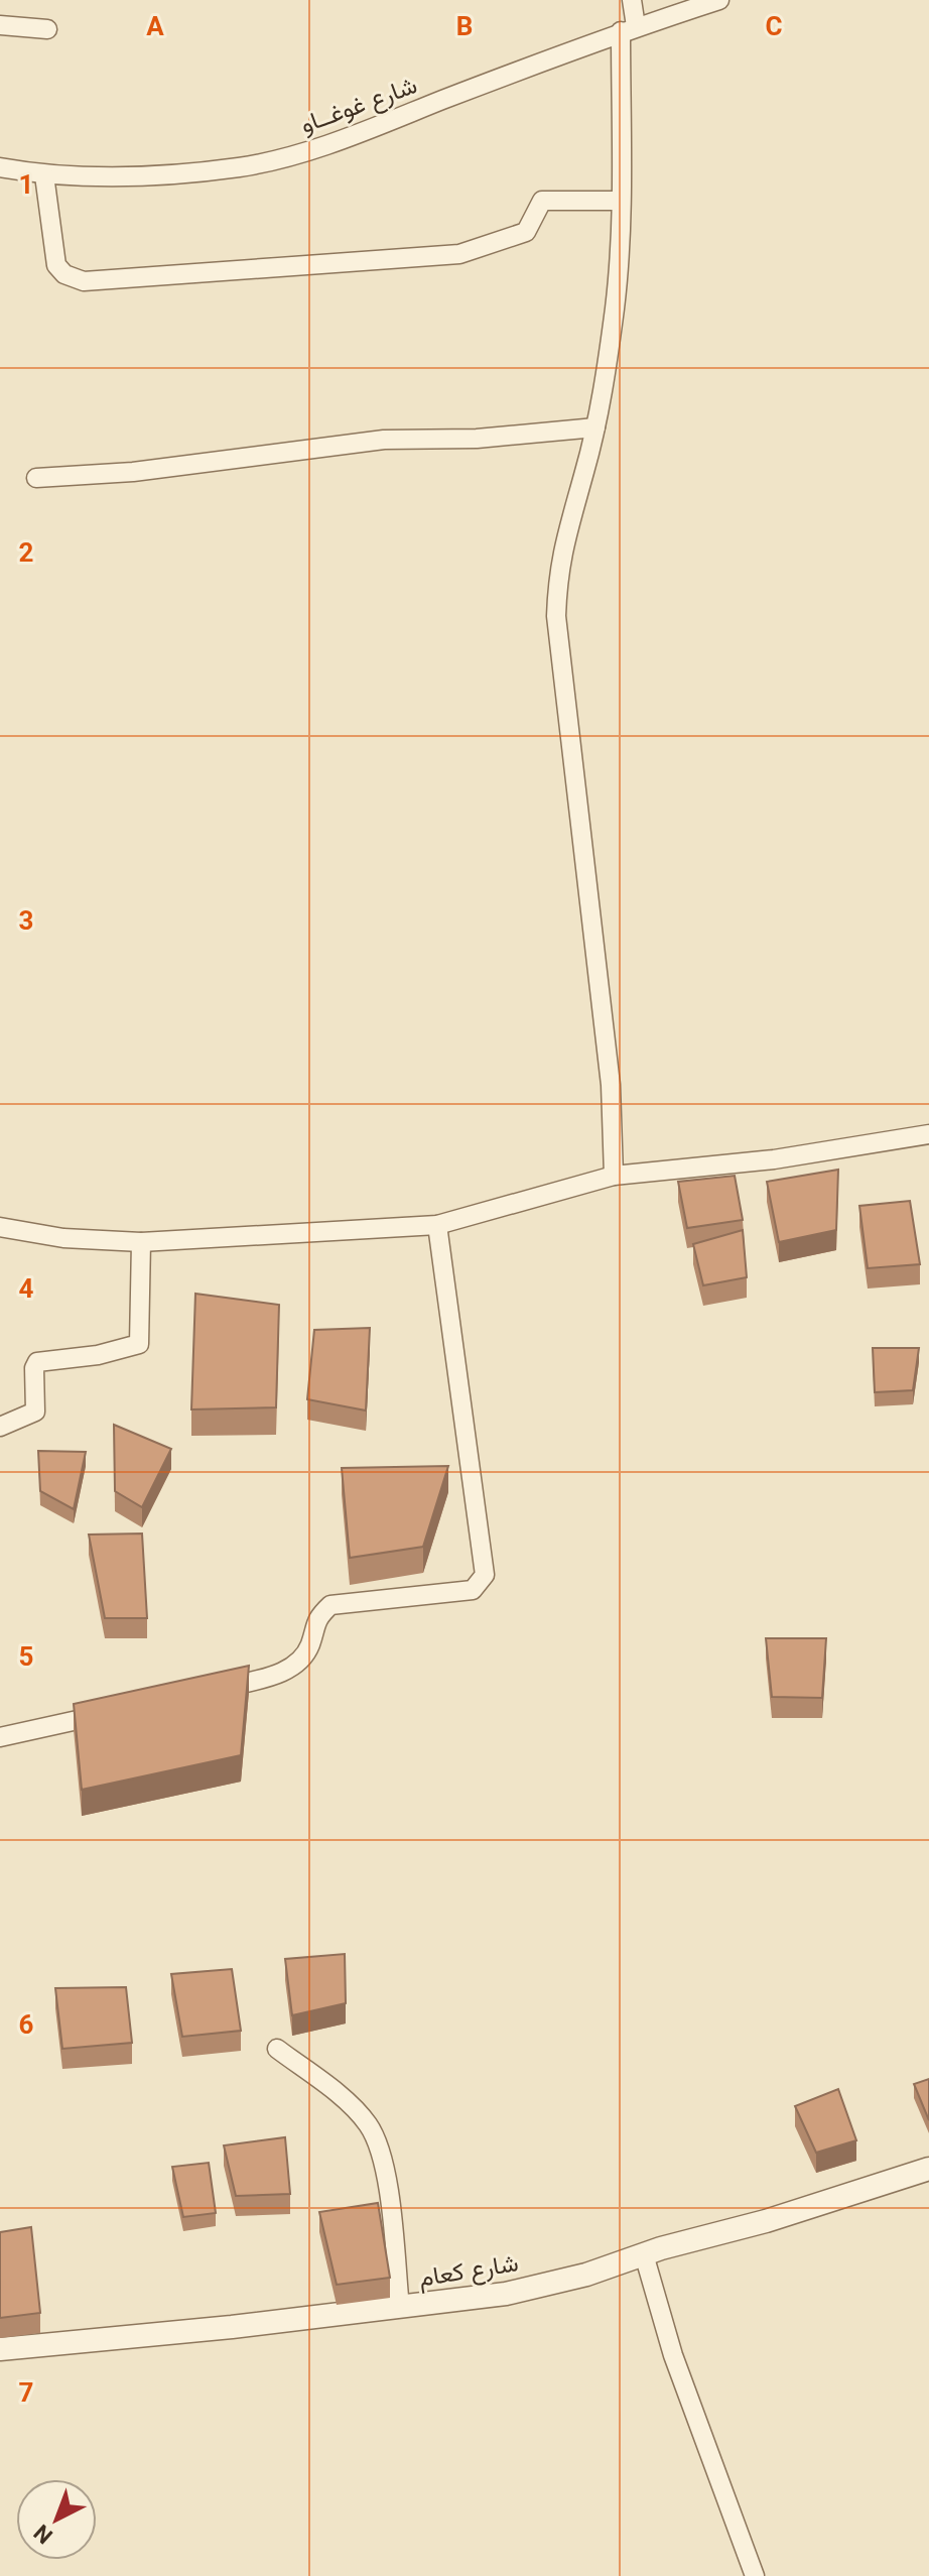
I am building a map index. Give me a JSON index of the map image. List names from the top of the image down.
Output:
{
  "streets": {
    "street": ["شارع غوغــاو", "شارع كعام"]
  },
  "north": "bottom left",
  "grid": {
    "columns": ["A", "B", "C"],
    "rows": [
      "1",
      "2",
      "3",
      "4",
      "5",
      "6",
      "7"
    ]
  }
}
